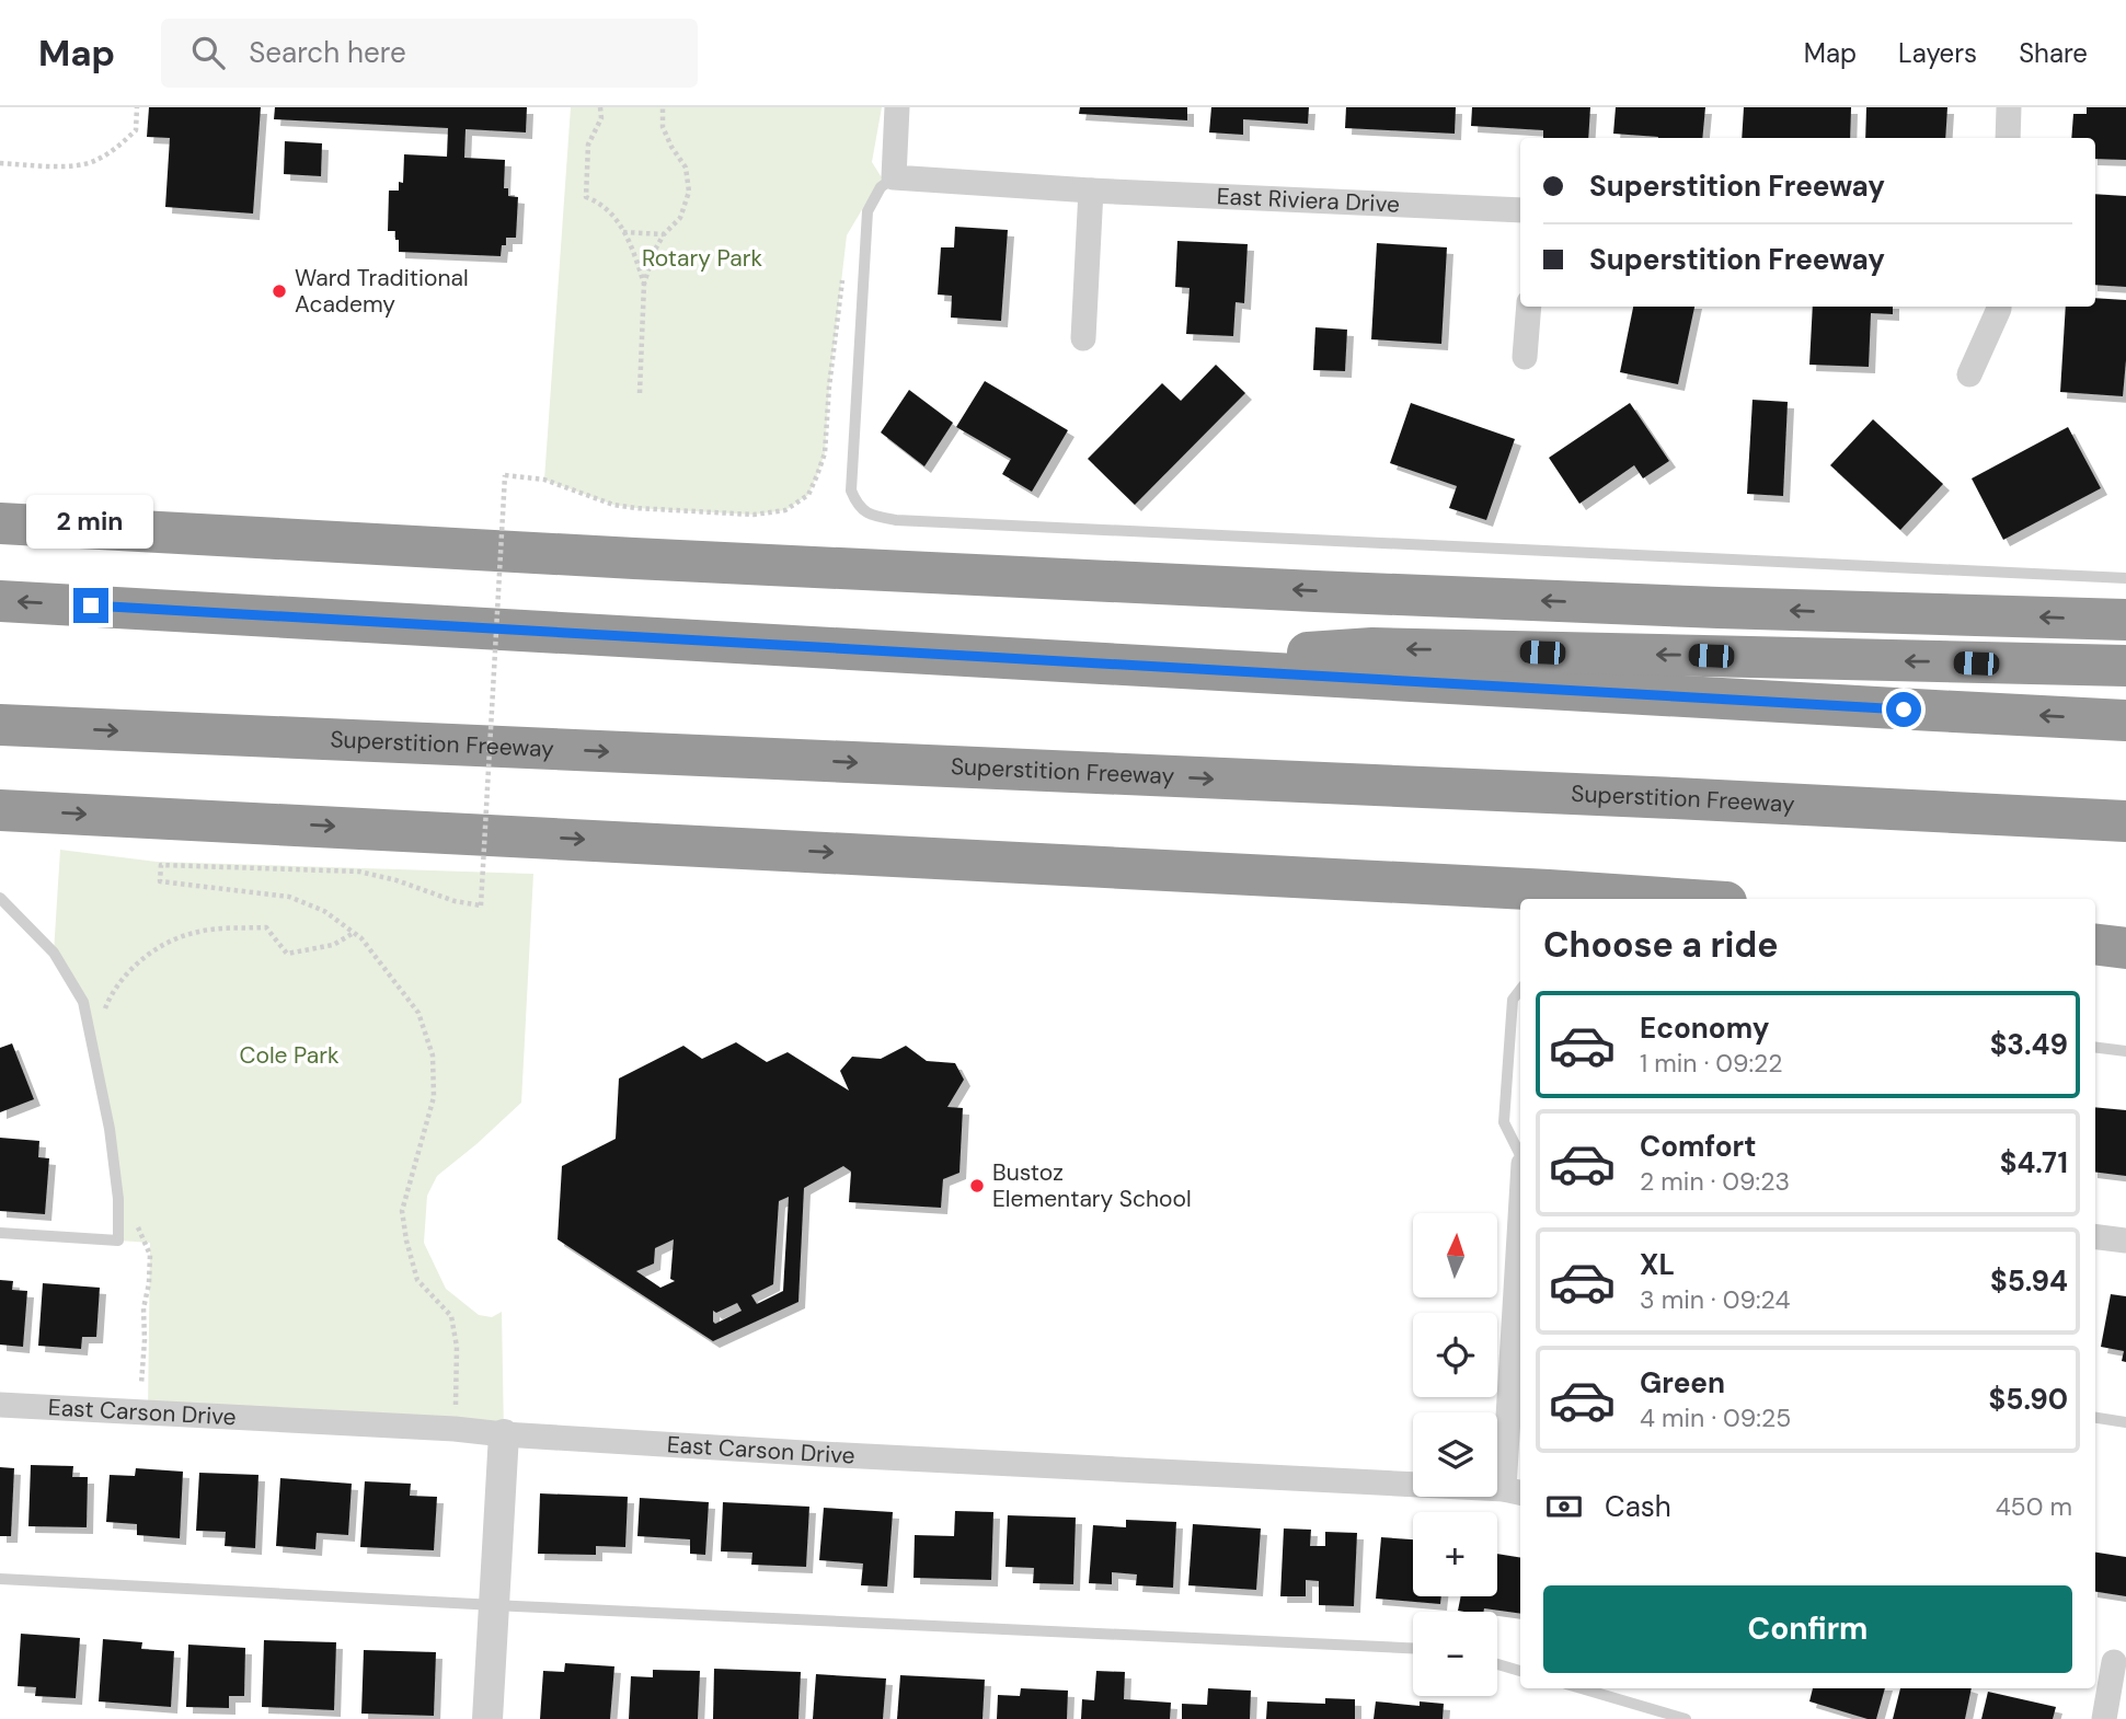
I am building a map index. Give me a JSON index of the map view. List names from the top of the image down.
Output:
{
  "streets": {
    "highway": ["Superstition Freeway"],
    "street": ["East Riviera Drive", "East Carson Drive"]
  },
  "parks": ["Rotary Park", "Cole Park"],
  "places": ["Ward Traditional Academy", "Bustoz Elementary School"],
  "north": "top",
  "page": {
    "header": "Map",
    "search": "Search here",
    "nav": ["Map", "Layers", "Share"],
    "banner": ["Superstition Freeway", "Superstition Freeway"],
    "bubble": "2 min",
    "heading": "Choose a ride",
    "list": [
      {
        "name": "Economy",
        "note": "1 min · 09:22",
        "value": "$3.49"
      },
      {
        "name": "Comfort",
        "note": "2 min · 09:23",
        "value": "$4.71"
      },
      {
        "name": "XL",
        "note": "3 min · 09:24",
        "value": "$5.94"
      },
      {
        "name": "Green",
        "note": "4 min · 09:25",
        "value": "$5.90"
      }
    ],
    "map_buttons": ["+", "−"],
    "pay": ["Cash", "450 m"],
    "buttons": "Confirm"
  }
}
